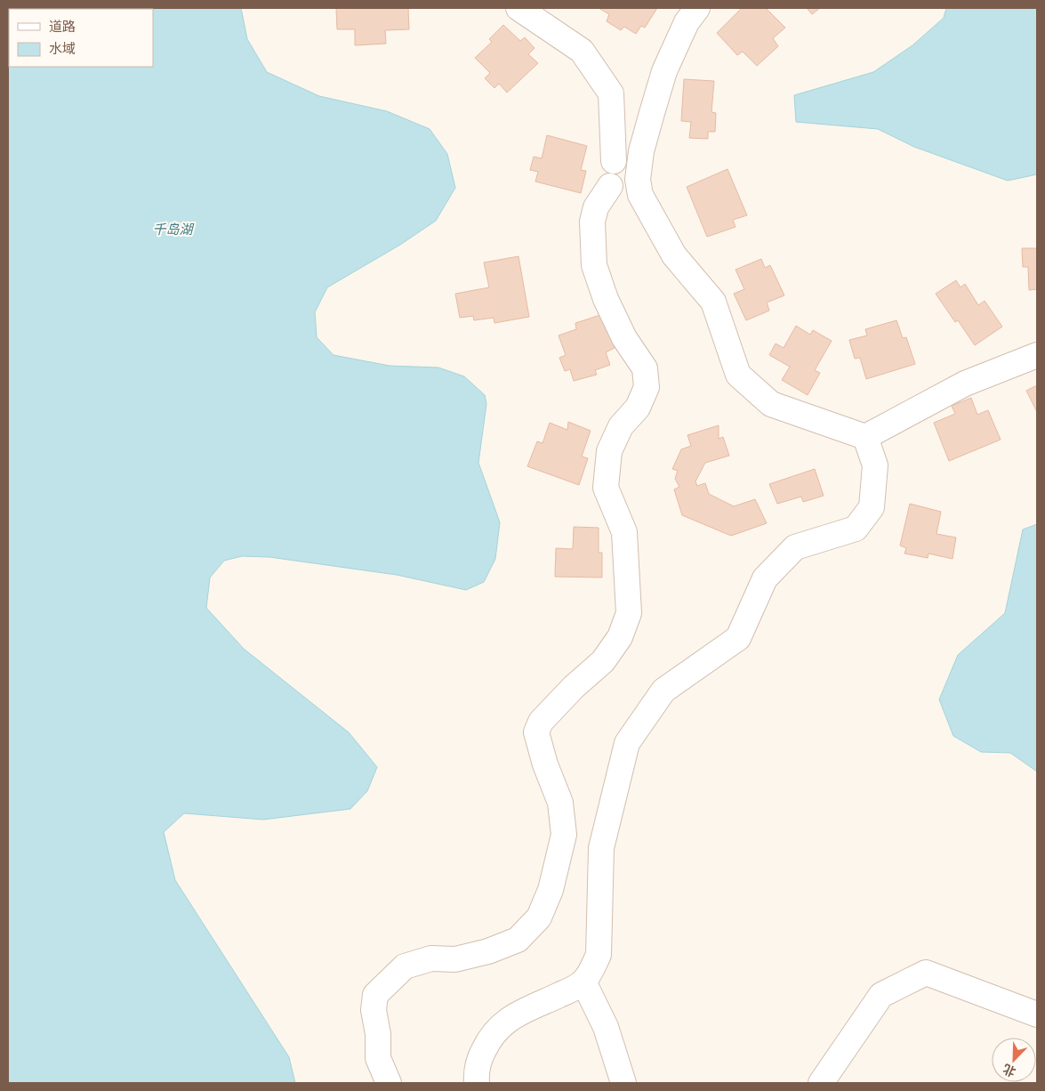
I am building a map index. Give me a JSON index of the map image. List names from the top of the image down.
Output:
{
  "water": ["千岛湖"],
  "legend": ["道路", "水域"],
  "north": "bottom left"
}
